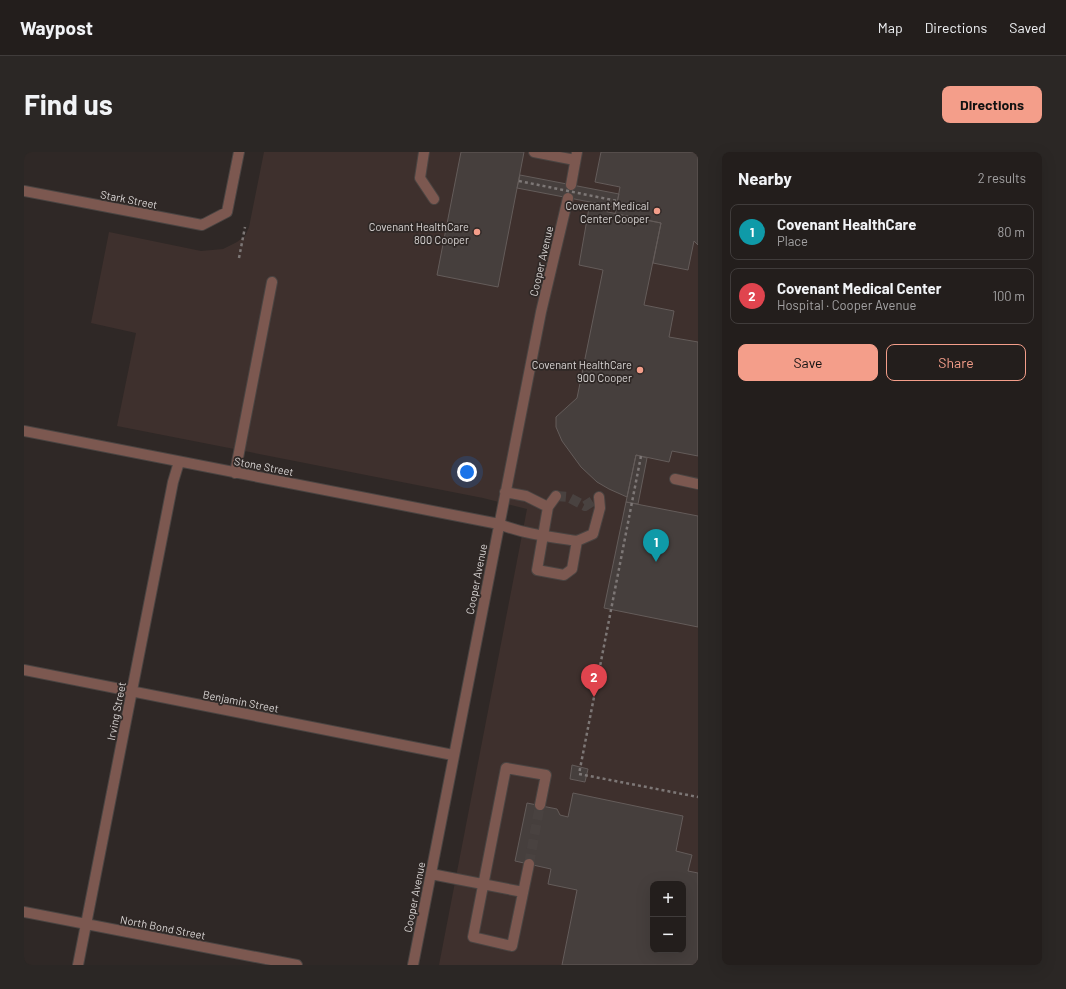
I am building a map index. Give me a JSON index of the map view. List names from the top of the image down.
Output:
{
  "streets": {
    "street": [
      "Stark Street",
      "Cooper Avenue",
      "Stone Street",
      "Benjamin Street",
      "Irving Street",
      "North Bond Street"
    ]
  },
  "crossings": [
    ["Cooper Avenue", "Stone Street"],
    ["Cooper Avenue", "Benjamin Street"],
    ["Stone Street", "Irving Street"],
    ["Benjamin Street", "Irving Street"],
    ["Irving Street", "North Bond Street"]
  ],
  "places": ["Covenant Medical Center Cooper", "Covenant HealthCare 800 Cooper", "Covenant HealthCare 900 Cooper"],
  "page": {
    "header": "Waypost",
    "nav": ["Map", "Directions", "Saved"],
    "buttons": [
      "Directions",
      ["Save", "Share"]
    ],
    "title": "Find us",
    "heading": ["Nearby", "2 results"],
    "list": [
      {
        "mark": "1",
        "name": "Covenant HealthCare",
        "note": "Place",
        "value": "80 m"
      },
      {
        "mark": "2",
        "name": "Covenant Medical Center",
        "note": "Hospital · Cooper Avenue",
        "value": "100 m"
      }
    ],
    "pins": ["1", "2"],
    "map_buttons": ["+", "−"]
  }
}
